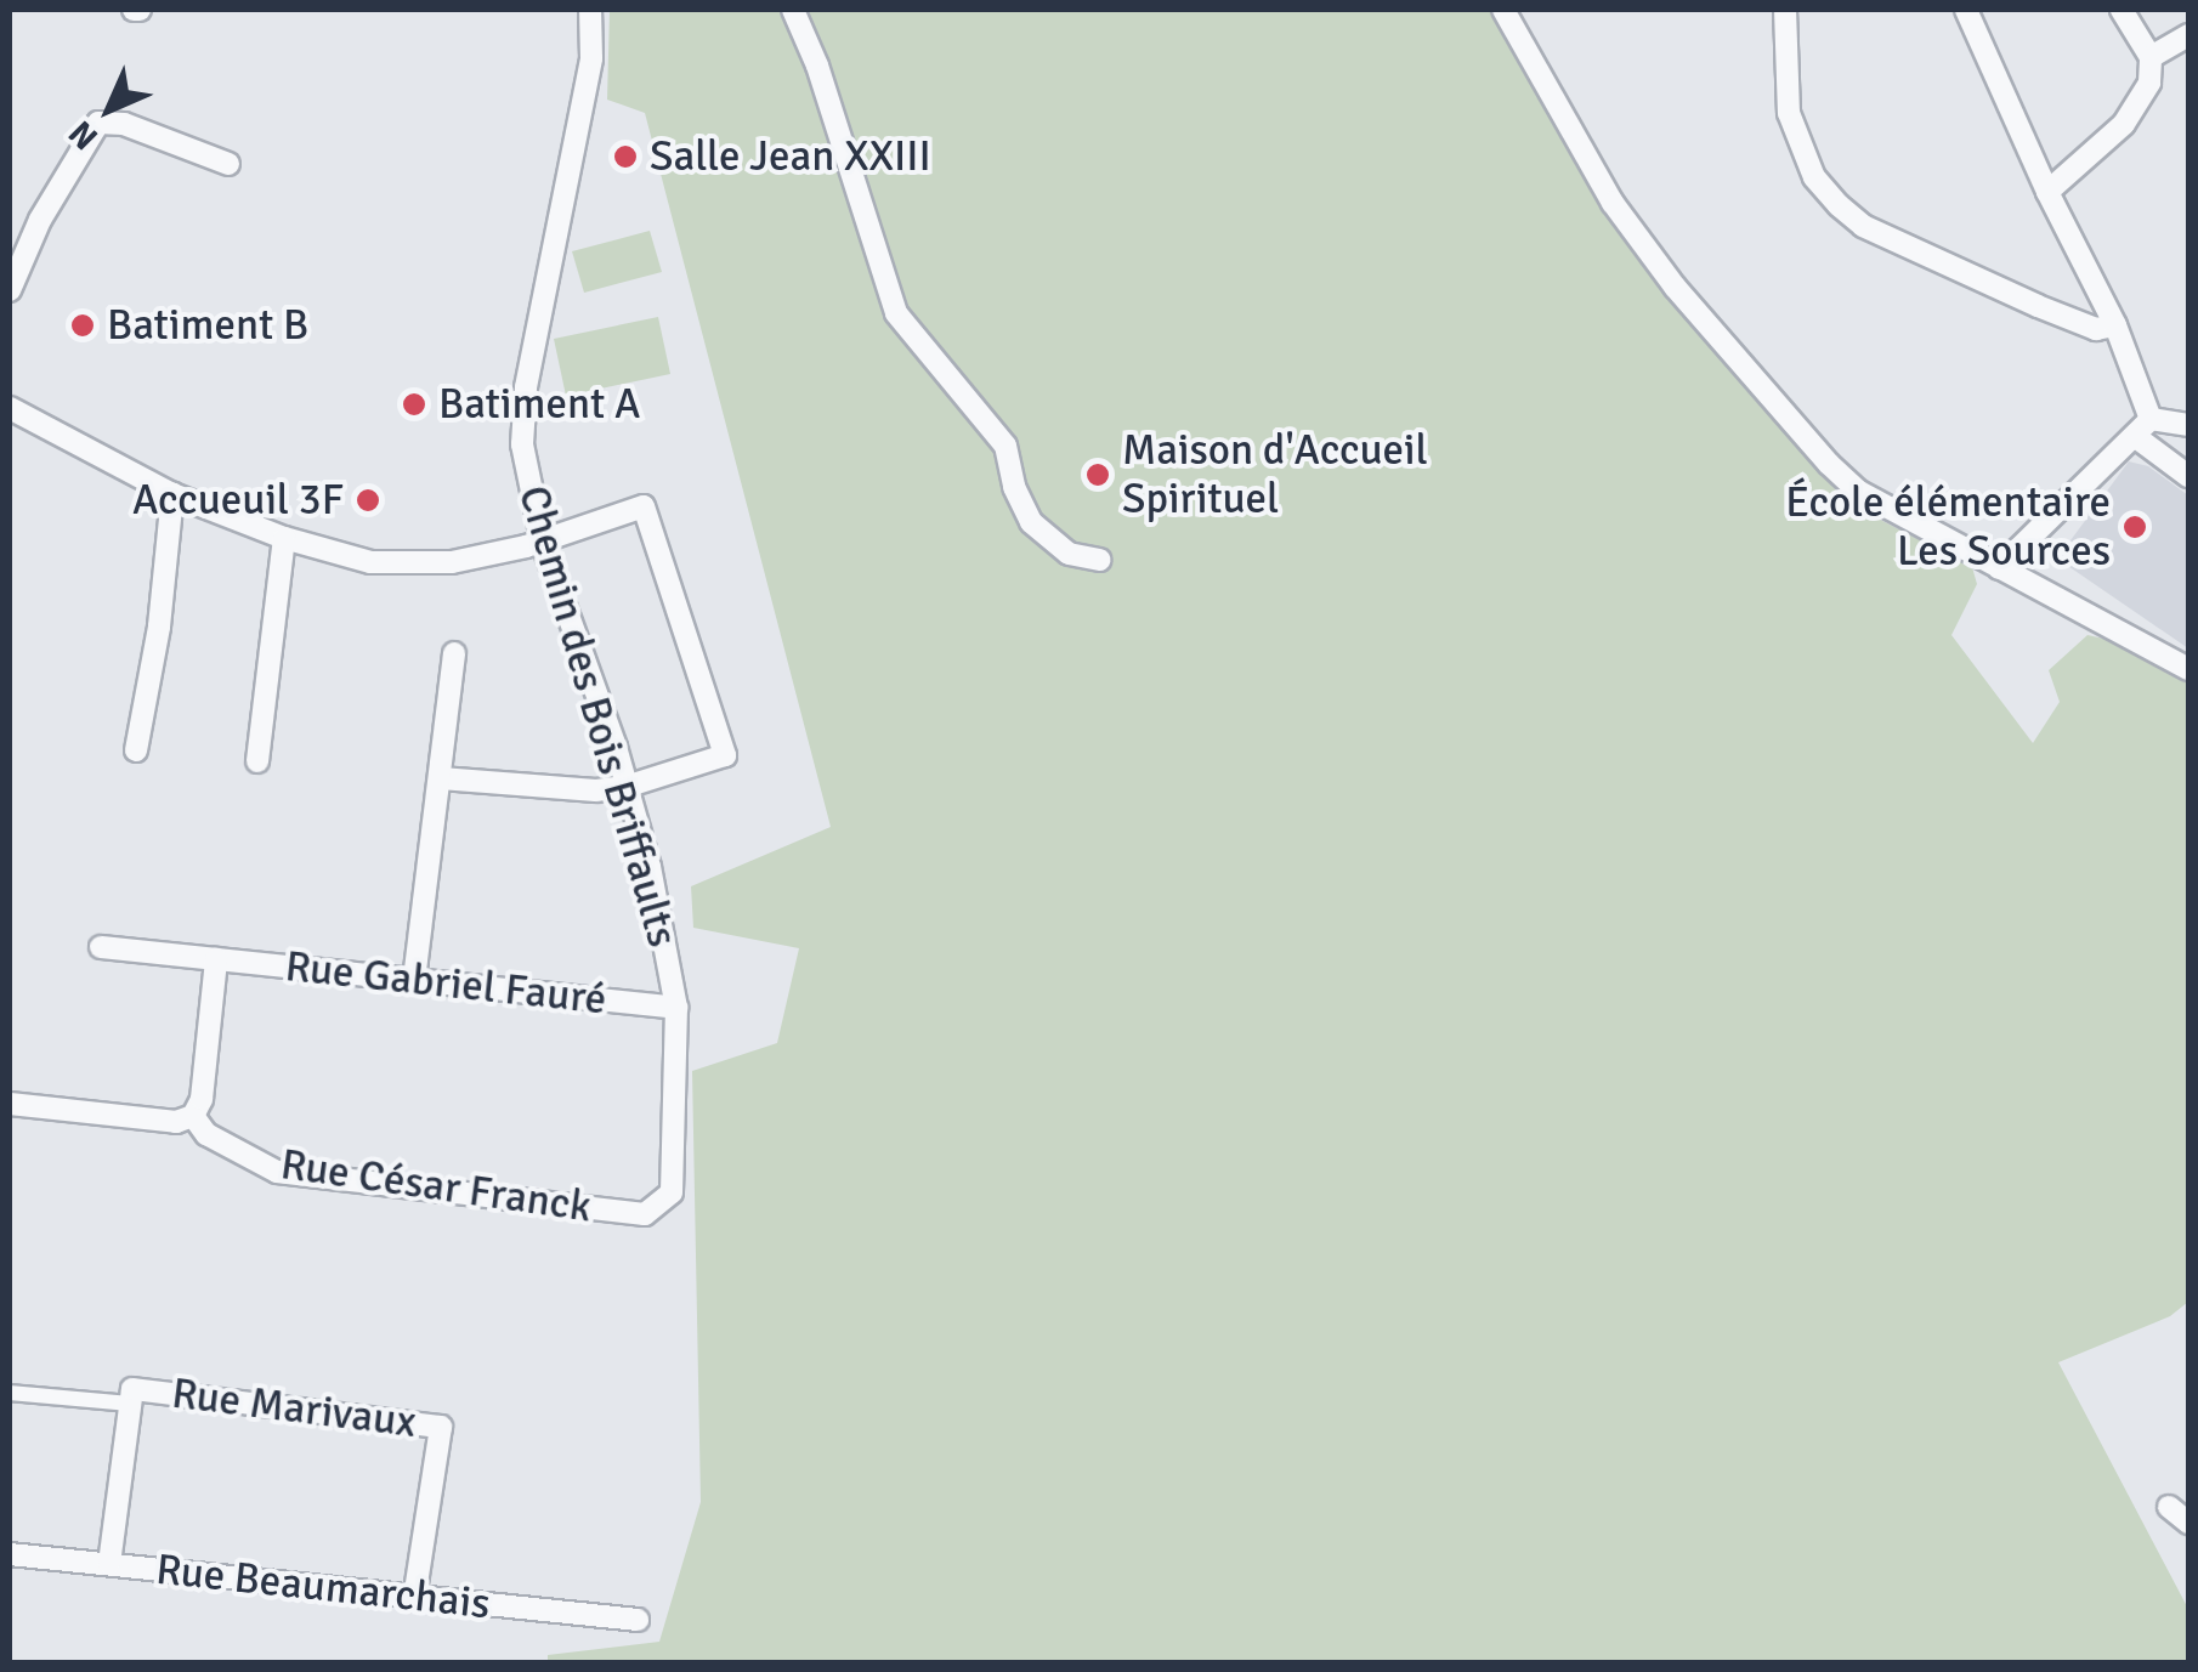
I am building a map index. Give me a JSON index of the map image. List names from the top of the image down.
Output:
{
  "streets": {
    "street": [
      "Chemin des Bois Briffaults",
      "Rue Gabriel Fauré",
      "Rue César Franck",
      "Rue Marivaux",
      "Rue Beaumarchais"
    ]
  },
  "crossings": [
    ["Chemin des Bois Briffaults", "Rue Gabriel Fauré"],
    ["Chemin des Bois Briffaults", "Rue César Franck"],
    ["Rue Marivaux", "Rue Beaumarchais"]
  ],
  "places": [
    "Salle Jean XXIII",
    "Batiment B",
    "Batiment A",
    "Maison d'Accueil Spirituel",
    "Accueuil 3F",
    "École élémentaire Les Sources"
  ],
  "north": "bottom left"
}
